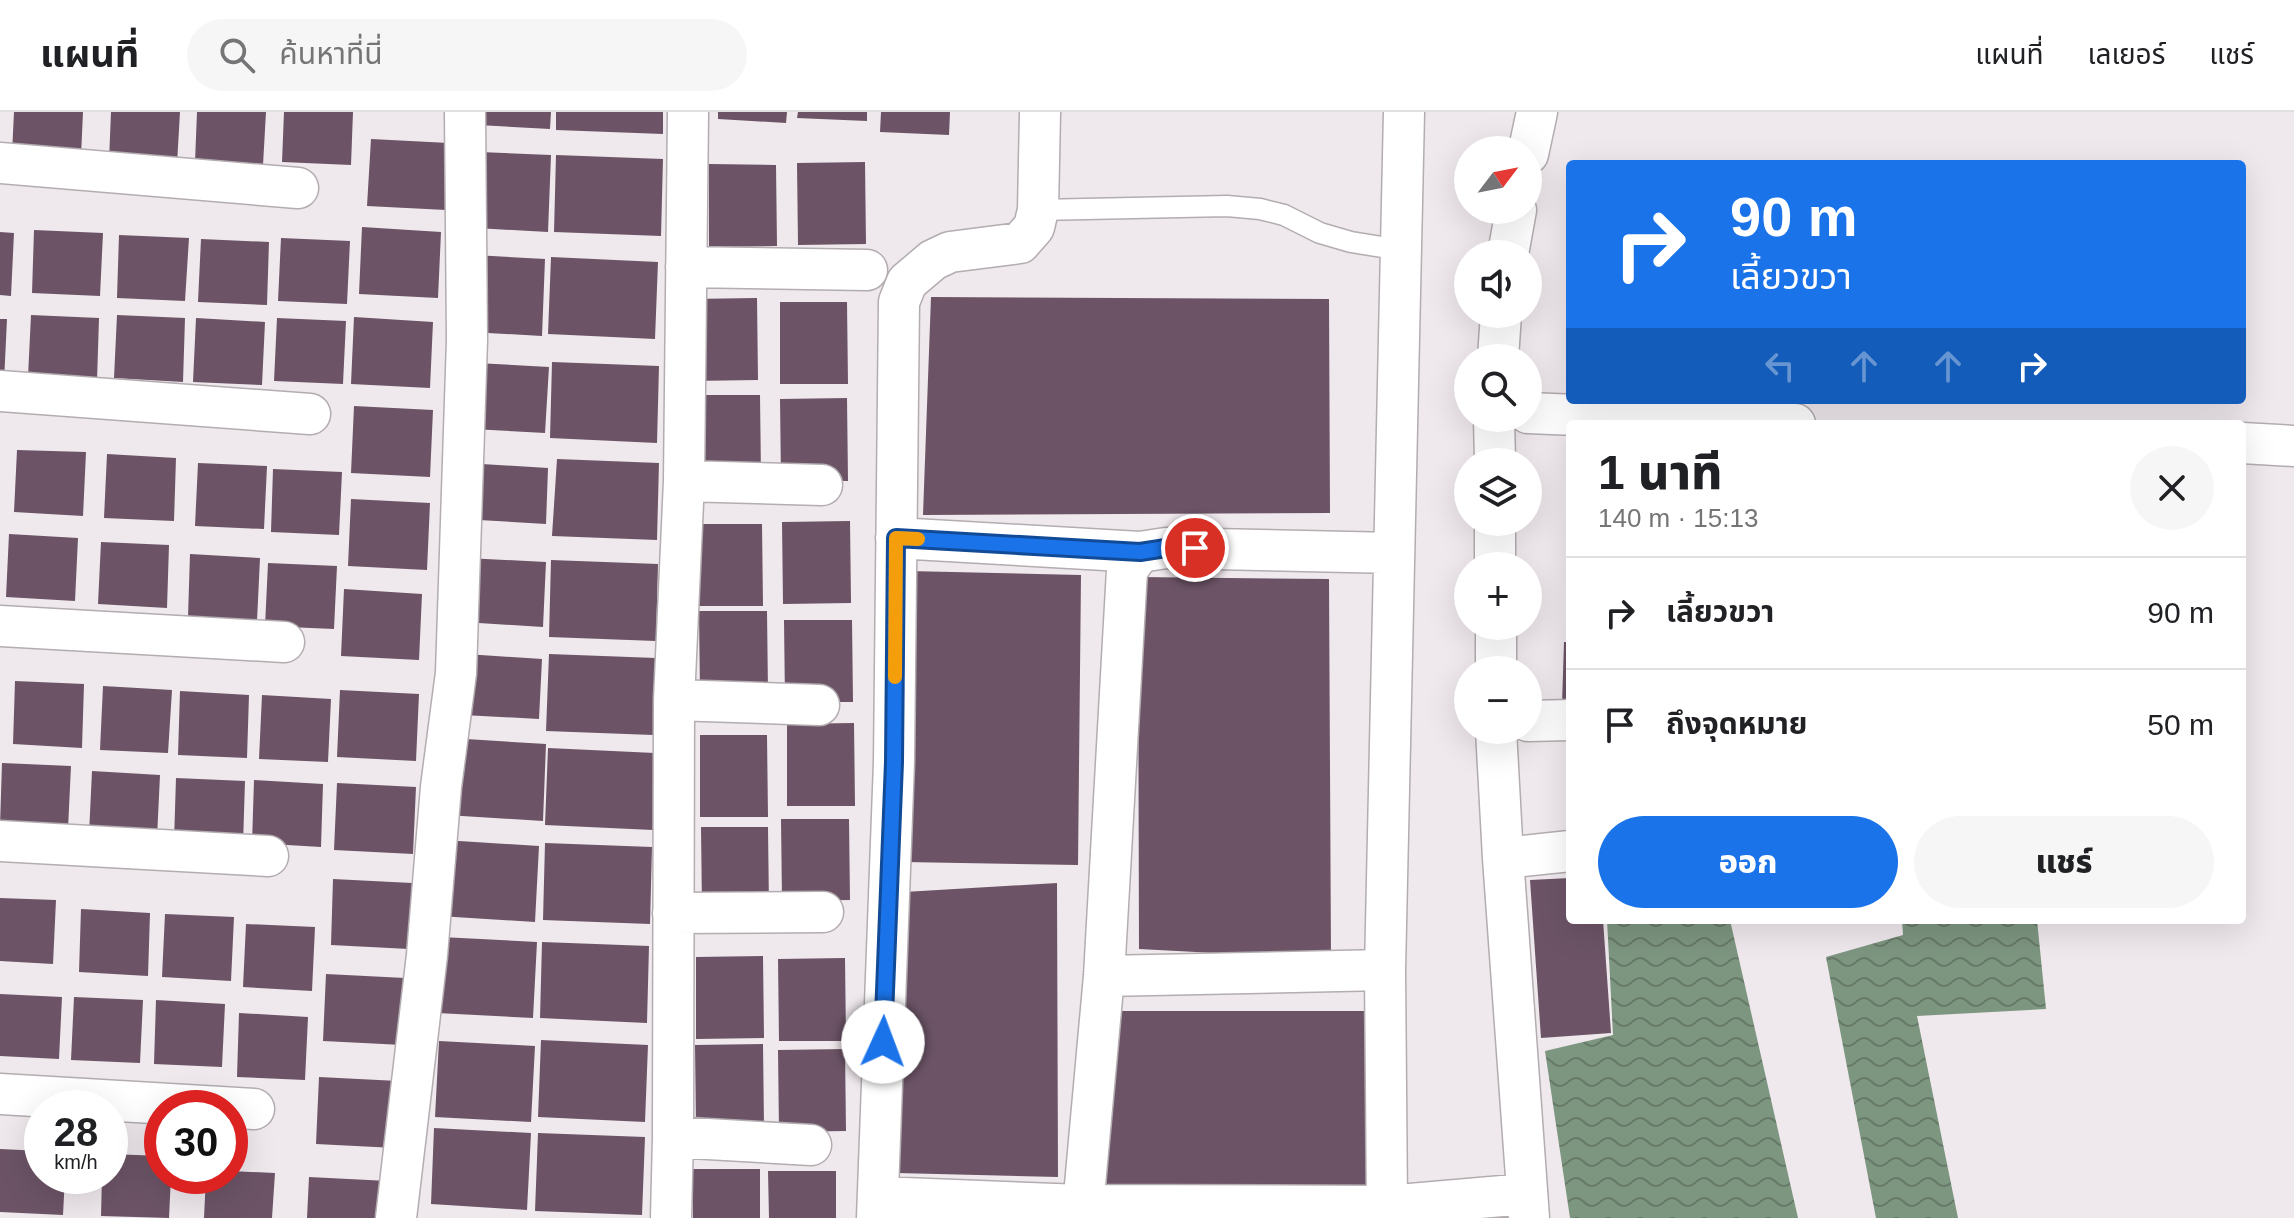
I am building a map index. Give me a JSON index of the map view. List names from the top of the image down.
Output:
{
  "north": "top right",
  "page": {
    "header": "แผนที่",
    "search": "ค้นหาที่นี่",
    "nav": ["แผนที่", "เลเยอร์", "แชร์"],
    "map_buttons": ["+", "−"],
    "turn": ["90 m", "เลี้ยวขวา"],
    "heading": ["1 นาที", "140 m · 15:13"],
    "list": [
      {
        "name": "เลี้ยวขวา",
        "value": "90 m"
      },
      {
        "name": "ถึงจุดหมาย",
        "value": "50 m"
      }
    ],
    "buttons": ["ออก", "แชร์"],
    "speed": "28 km/h",
    "limit": "30"
  }
}
